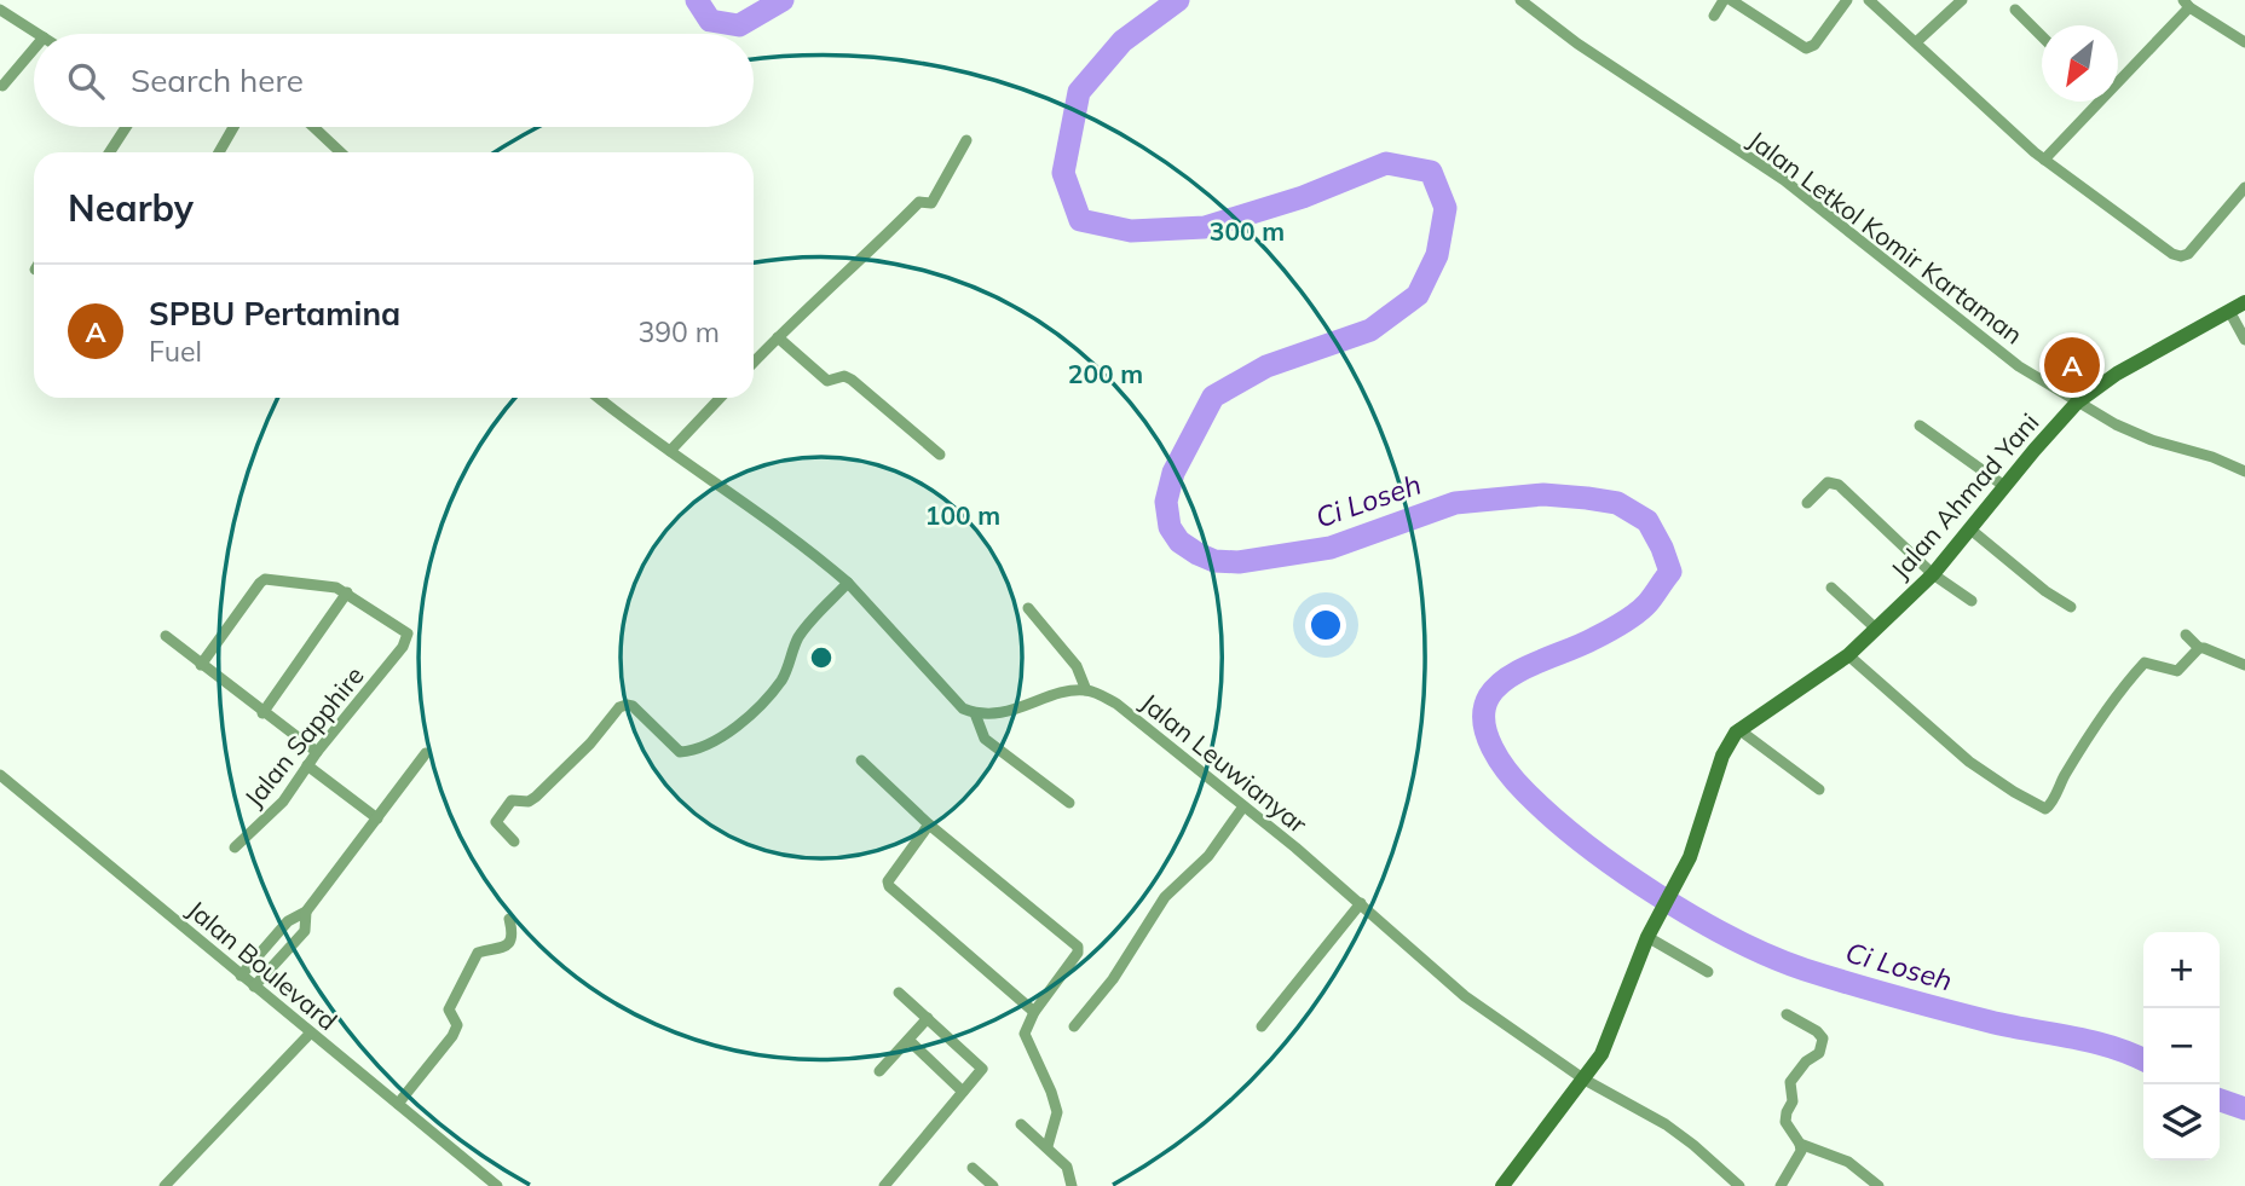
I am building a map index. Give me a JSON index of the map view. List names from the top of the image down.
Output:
{
  "streets": {
    "street": [
      "Jalan Letkol Komir Kartaman",
      "Jalan Ahmad Yani",
      "Jalan Sapphire",
      "Jalan Leuwianyar",
      "Jalan Boulevard"
    ]
  },
  "crossings": [
    ["Jalan Letkol Komir Kartaman", "Jalan Ahmad Yani"],
    ["Jalan Ahmad Yani", "Jalan Leuwianyar"]
  ],
  "water": ["Ci Loseh"],
  "north": "bottom left",
  "page": {
    "search": "Search here",
    "heading": "Nearby",
    "list": [
      {
        "mark": "A",
        "name": "SPBU Pertamina",
        "note": "Fuel",
        "value": "390 m"
      }
    ],
    "pins": "A",
    "map_buttons": ["+", "−"]
  },
  "rings": ["300 m", "200 m", "100 m"]
}
